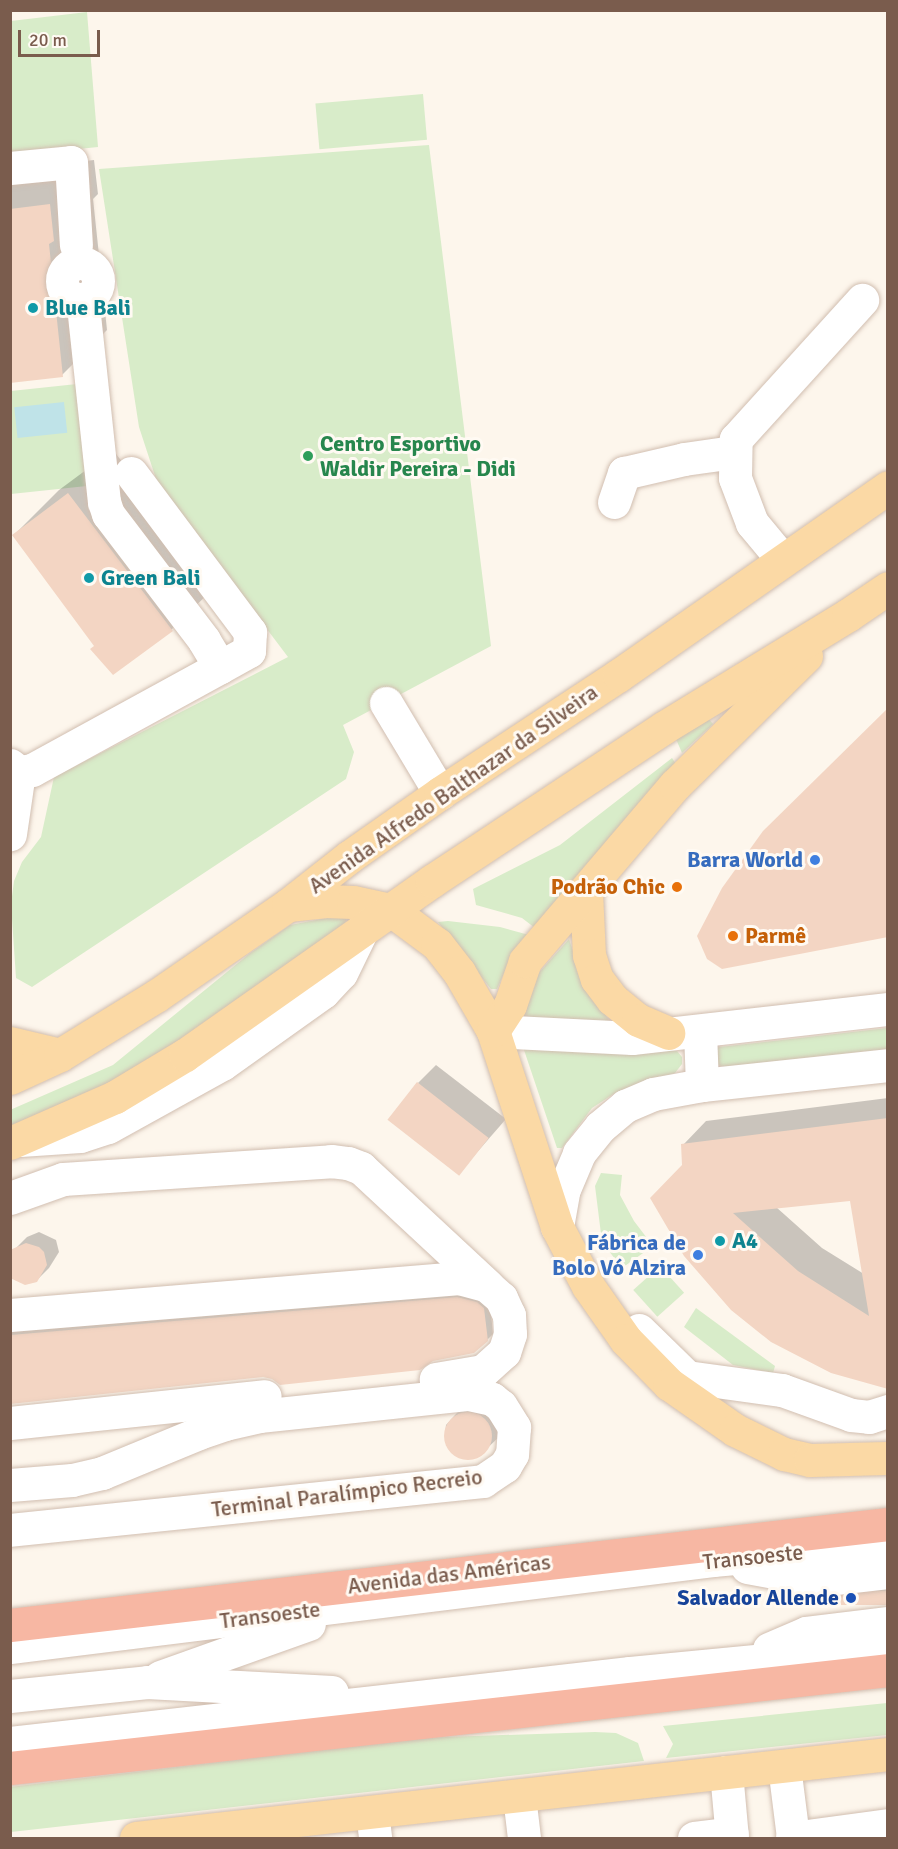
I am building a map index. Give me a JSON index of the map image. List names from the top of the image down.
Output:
{
  "streets": {
    "highway": ["Avenida das Américas"],
    "main road": ["Avenida Alfredo Balthazar da Silveira"],
    "street": ["Terminal Paralímpico Recreio", "Transoeste"]
  },
  "places": [
    "Blue Bali",
    "Centro Esportivo Waldir Pereira - Didi",
    "Green Bali",
    "Barra World",
    "Podrão Chic",
    "Parmê",
    "A4",
    "Fábrica de Bolo Vó Alzira",
    "Salvador Allende"
  ],
  "scale_bar": "20 m"
}
